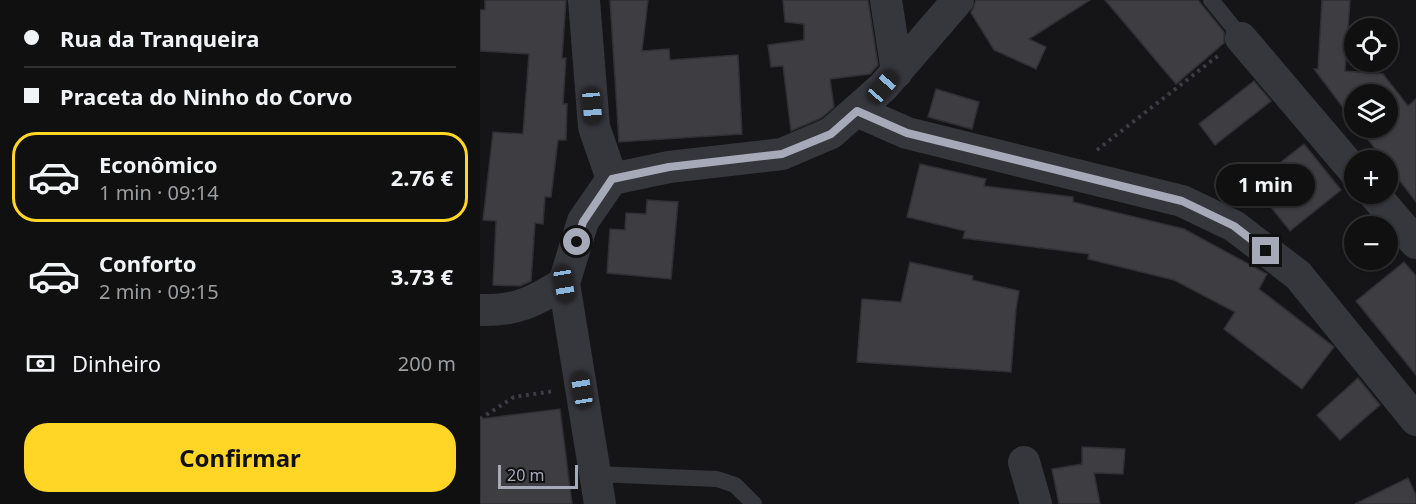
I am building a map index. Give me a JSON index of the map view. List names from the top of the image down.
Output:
{
  "scale_bar": "20 m",
  "page": {
    "banner": ["Rua da Tranqueira", "Praceta do Ninho do Corvo"],
    "map_buttons": ["+", "−"],
    "list": [
      {
        "name": "Econômico",
        "note": "1 min · 09:14",
        "value": "2.76 €"
      },
      {
        "name": "Conforto",
        "note": "2 min · 09:15",
        "value": "3.73 €"
      }
    ],
    "bubble": "1 min",
    "pay": ["Dinheiro", "200 m"],
    "buttons": "Confirmar",
    "scale": "20 m"
  }
}
